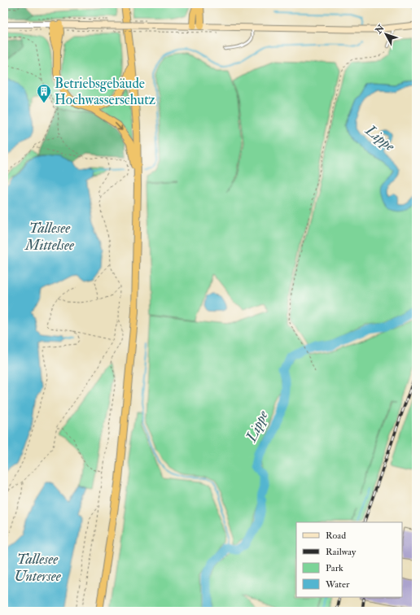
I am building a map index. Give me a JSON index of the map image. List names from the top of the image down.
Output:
{
  "water": ["Lippe", "Tallesee Mittelsee", "Tallesee Untersee"],
  "places": {
    "building": ["Betriebsgebäude Hochwasserschutz"]
  },
  "legend": [
    "Road",
    "Railway",
    "Park",
    "Water"
  ],
  "north": "top left"
}
